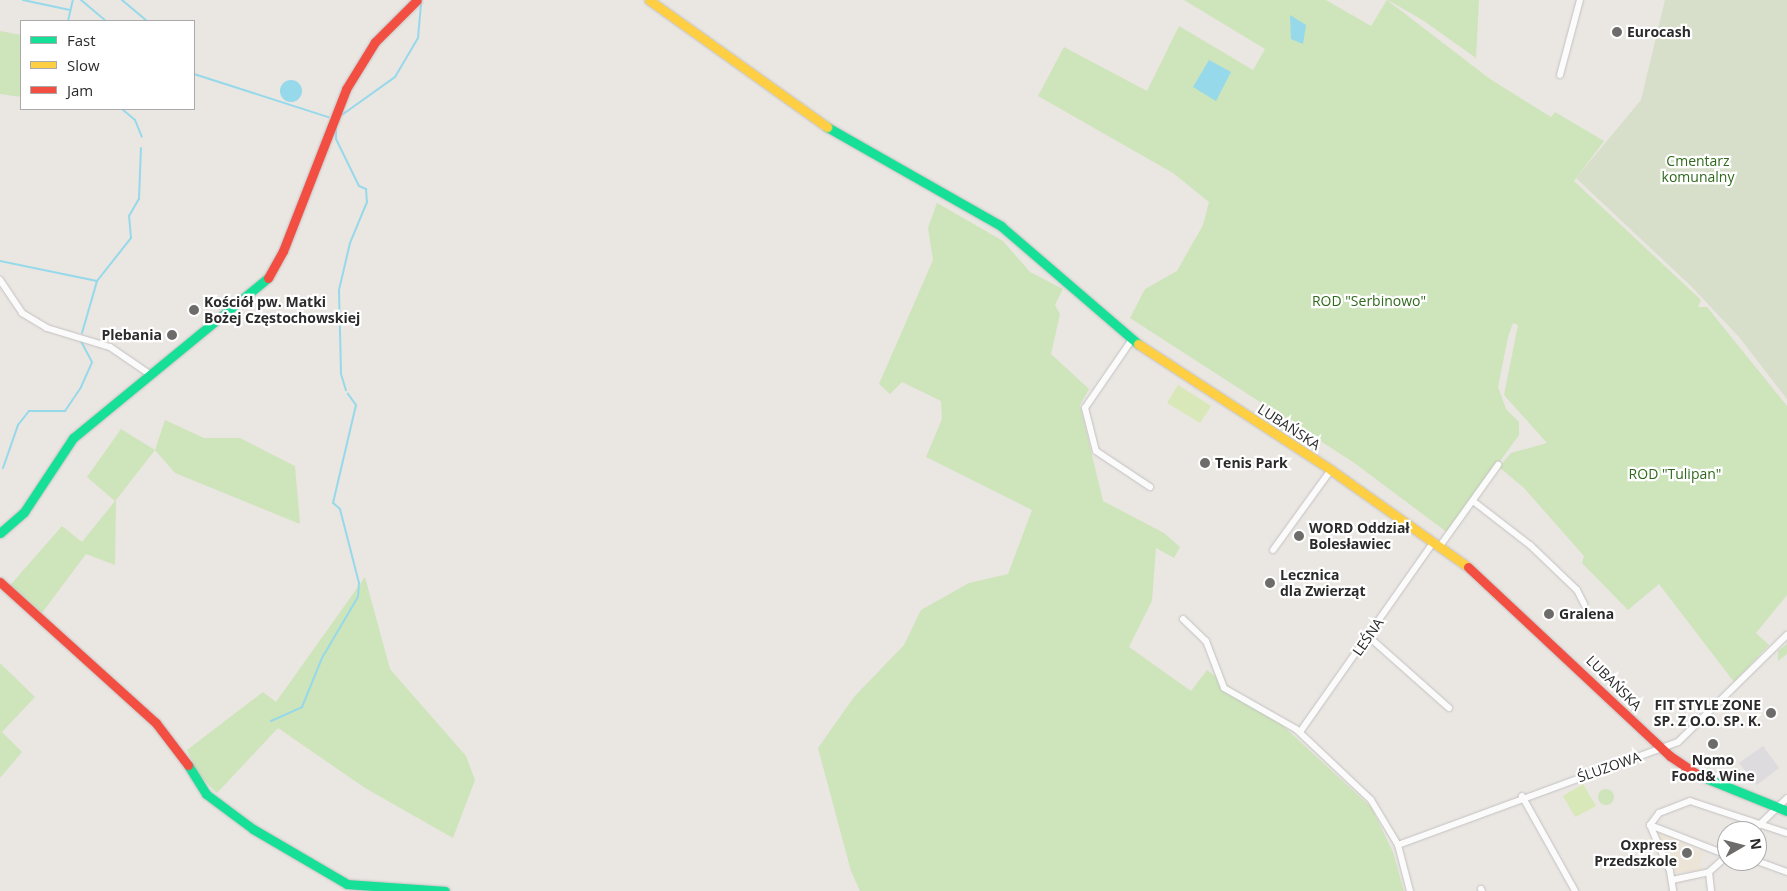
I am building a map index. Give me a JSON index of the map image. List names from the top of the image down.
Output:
{
  "streets": {
    "street": ["LUBAŃSKA", "LEŚNA", "ŚLUZOWA"]
  },
  "crossings": [
    ["LUBAŃSKA", "LEŚNA"],
    ["LUBAŃSKA", "ŚLUZOWA"]
  ],
  "parks": ["Cmentarz komunalny", "ROD \"Serbinowo\"", "ROD \"Tulipan\""],
  "places": [
    "Eurocash",
    "Kościół pw. Matki Bożej Częstochowskiej",
    "Plebania",
    "Tenis Park",
    "WORD Oddział Bolesławiec",
    "Lecznica dla Zwierząt",
    "Gralena",
    "FIT STYLE ZONE SP. Z O.O. SP. K.",
    "Nomo Food& Wine",
    "Oxpress Przedszkole"
  ],
  "legend": ["Fast", "Slow", "Jam"],
  "north": "right"
}
